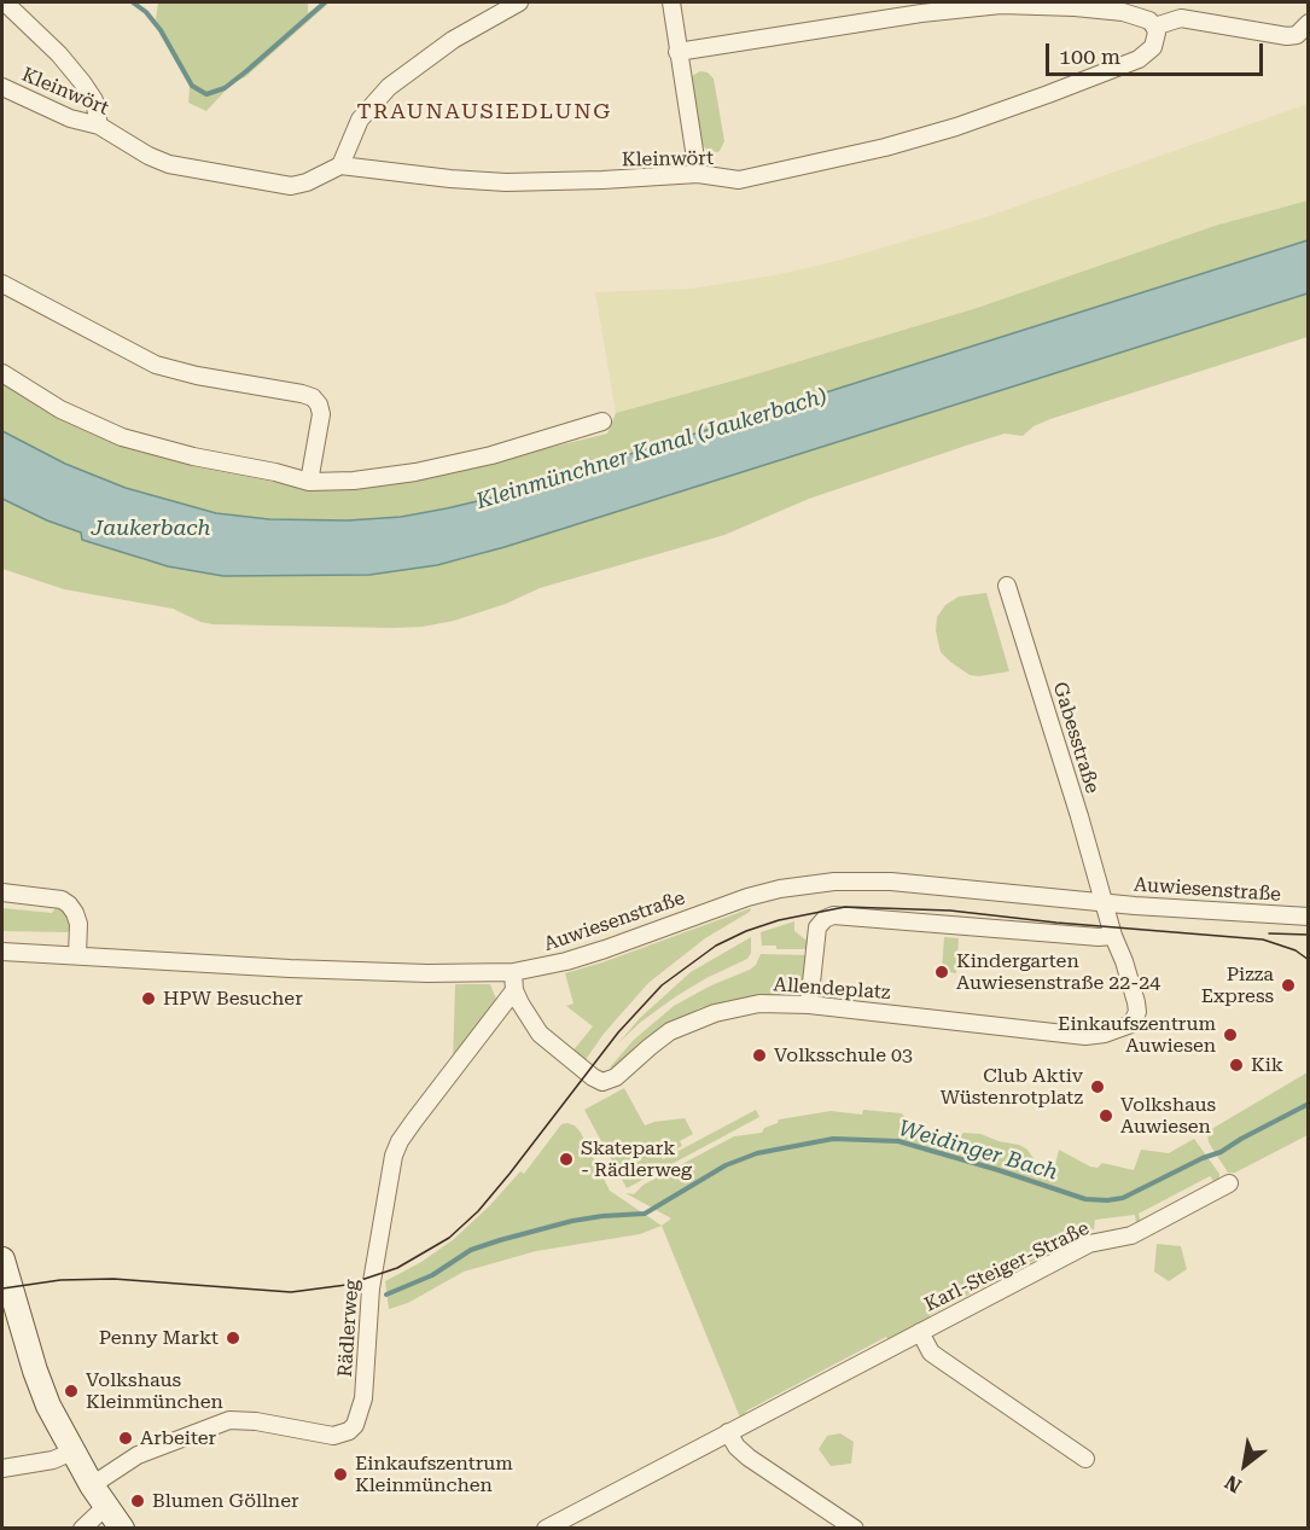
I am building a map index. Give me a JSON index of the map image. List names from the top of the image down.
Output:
{
  "streets": {
    "street": [
      "Kleinwört",
      "Gabesstraße",
      "Auwiesenstraße",
      "Allendeplatz",
      "Karl-Steiger-Straße",
      "Rädlerweg"
    ]
  },
  "crossings": [
    ["Gabesstraße", "Auwiesenstraße"],
    ["Auwiesenstraße", "Allendeplatz"],
    ["Allendeplatz", "Rädlerweg"]
  ],
  "districts": ["TRAUNAUSIEDLUNG"],
  "water": ["Kleinmünchner Kanal (Jaukerbach)", "Jaukerbach", "Weidinger Bach"],
  "places": [
    "Kindergarten Auwiesenstraße 22-24",
    "Pizza Express",
    "HPW Besucher",
    "Einkaufszentrum Auwiesen",
    "Volksschule 03",
    "Kik",
    "Club Aktiv Wüstenrotplatz",
    "Volkshaus Auwiesen",
    "Skatepark - Rädlerweg",
    "Penny Markt",
    "Volkshaus Kleinmünchen",
    "Arbeiter",
    "Einkaufszentrum Kleinmünchen",
    "Blumen Göllner"
  ],
  "scale_bar": "100 m",
  "north": "bottom left"
}
